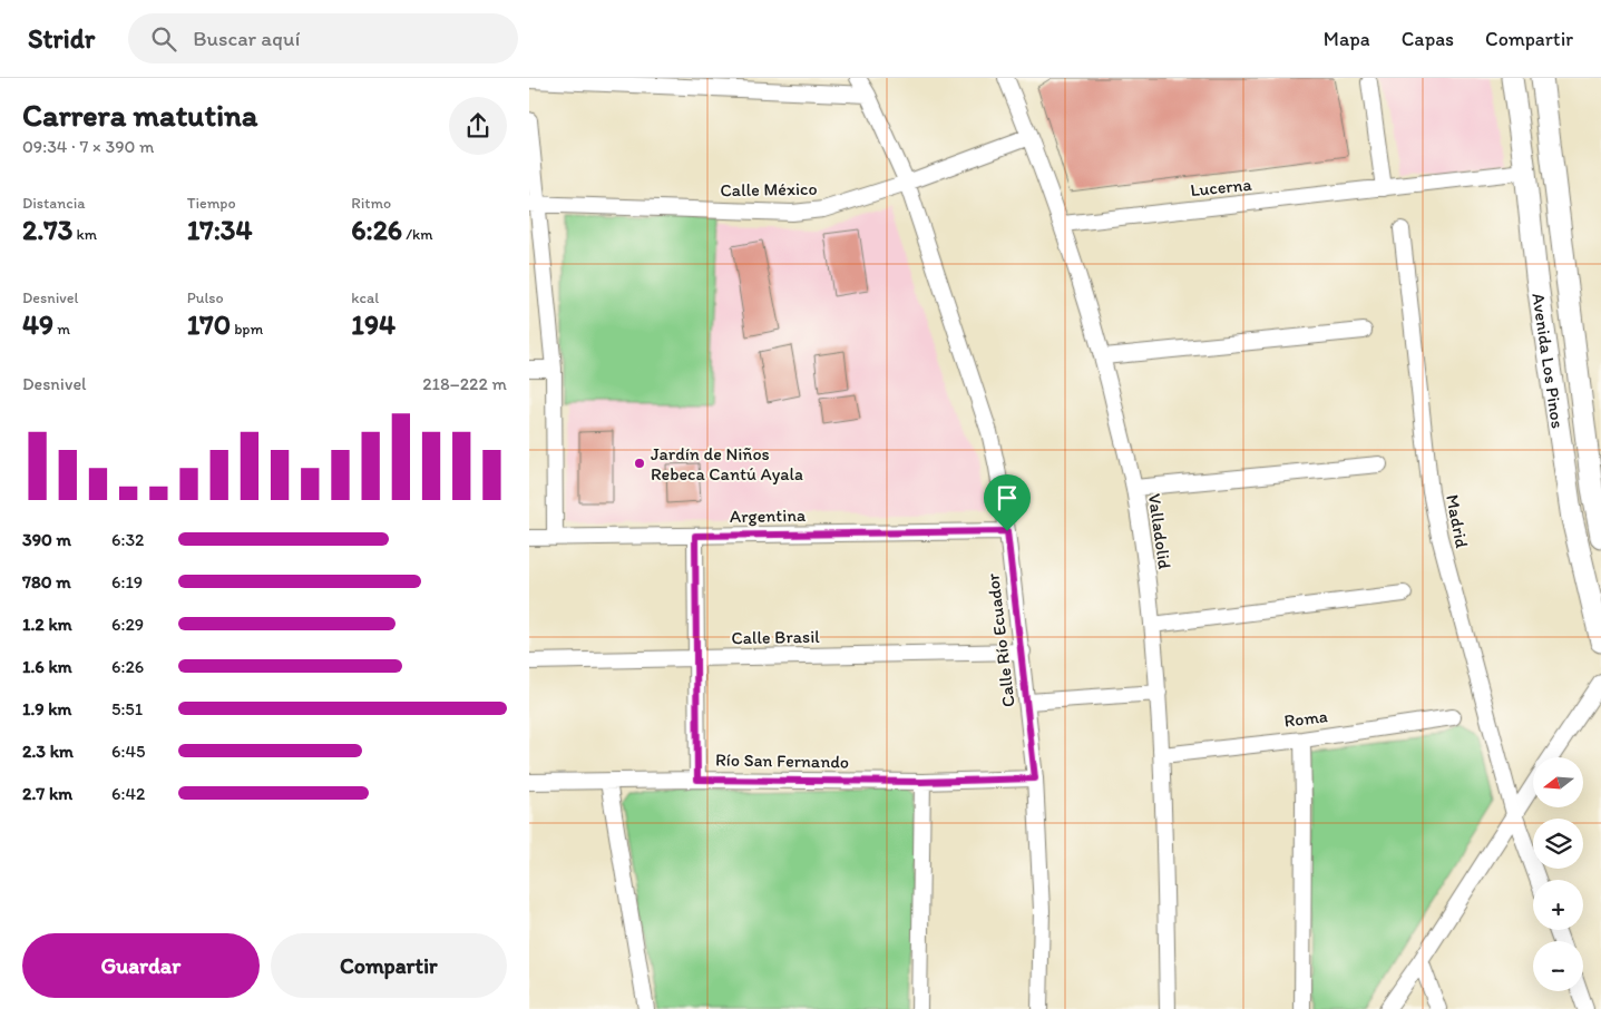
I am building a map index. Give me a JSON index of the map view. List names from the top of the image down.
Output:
{
  "streets": {
    "street": [
      "Lucerna",
      "Calle México",
      "Avenida Los Pinos",
      "Argentina",
      "Madrid",
      "Valladolid",
      "Calle Brasil",
      "Calle Río Ecuador",
      "Roma",
      "Río San Fernando"
    ]
  },
  "crossings": [
    ["Lucerna", "Avenida Los Pinos"],
    ["Lucerna", "Valladolid"],
    ["Calle México", "Valladolid"],
    ["Calle México", "Calle Río Ecuador"],
    ["Argentina", "Calle Río Ecuador"],
    ["Valladolid", "Roma"],
    ["Calle Brasil", "Calle Río Ecuador"],
    ["Calle Río Ecuador", "Río San Fernando"]
  ],
  "places": ["Jardín de Niños Rebeca Cantú Ayala"],
  "north": "left",
  "page": {
    "header": "Stridr",
    "search": "Buscar aquí",
    "nav": ["Mapa", "Capas", "Compartir"],
    "heading": ["Carrera matutina", "09:34 · 7 × 390 m"],
    "stats": [
      ["Distancia", "2.73 km"],
      ["Tiempo", "17:34"],
      ["Ritmo", "6:26 /km"],
      ["Desnivel", "49 m"],
      ["Pulso", "170 bpm"],
      ["kcal", "194"]
    ],
    "chart": ["Desnivel", "218–222 m"],
    "list": [
      {
        "name": "390 m",
        "note": "6:32"
      },
      {
        "name": "780 m",
        "note": "6:19"
      },
      {
        "name": "1.2 km",
        "note": "6:29"
      },
      {
        "name": "1.6 km",
        "note": "6:26"
      },
      {
        "name": "1.9 km",
        "note": "5:51"
      },
      {
        "name": "2.3 km",
        "note": "6:45"
      },
      {
        "name": "2.7 km",
        "note": "6:42"
      }
    ],
    "map_buttons": ["+", "−"],
    "buttons": ["Guardar", "Compartir"]
  }
}
